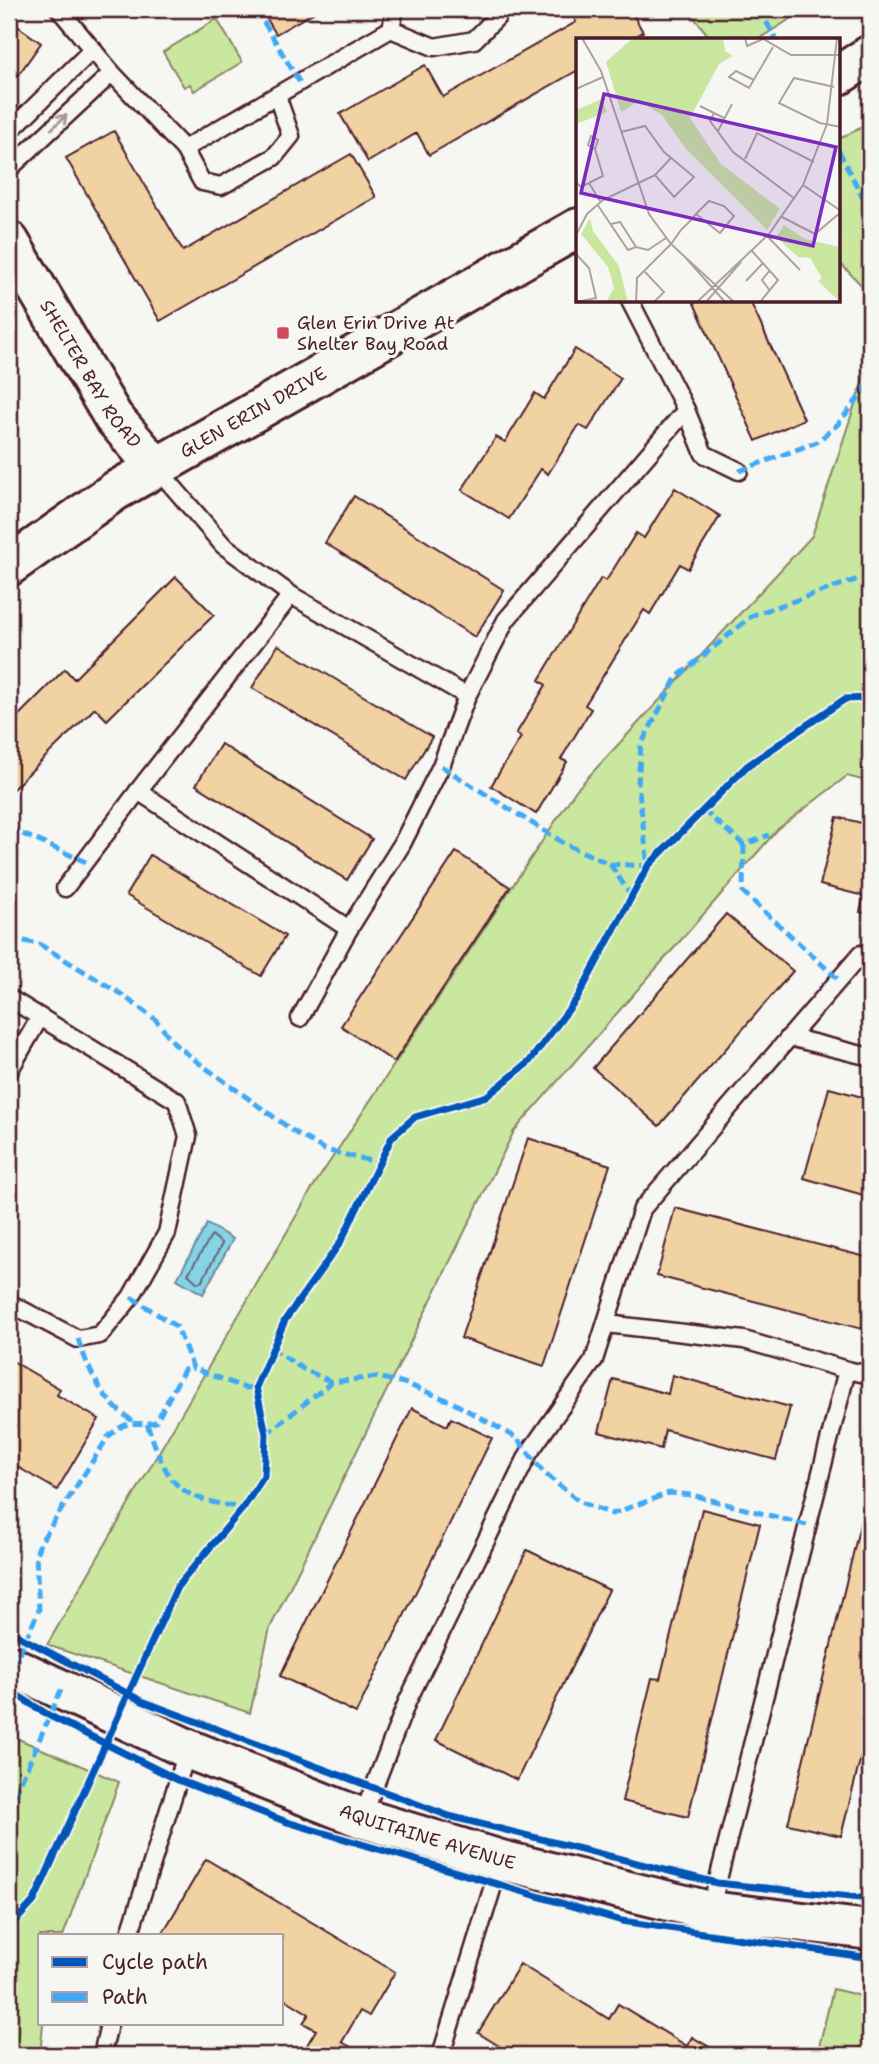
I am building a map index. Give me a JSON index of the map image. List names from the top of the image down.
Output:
{
  "streets": {
    "street": ["SHELTER BAY ROAD", "GLEN ERIN DRIVE", "AQUITAINE AVENUE"]
  },
  "crossings": [
    ["SHELTER BAY ROAD", "GLEN ERIN DRIVE"]
  ],
  "places": {
    "transit": ["Glen Erin Drive At Shelter Bay Road"]
  },
  "legend": ["Cycle path", "Path"]
}
